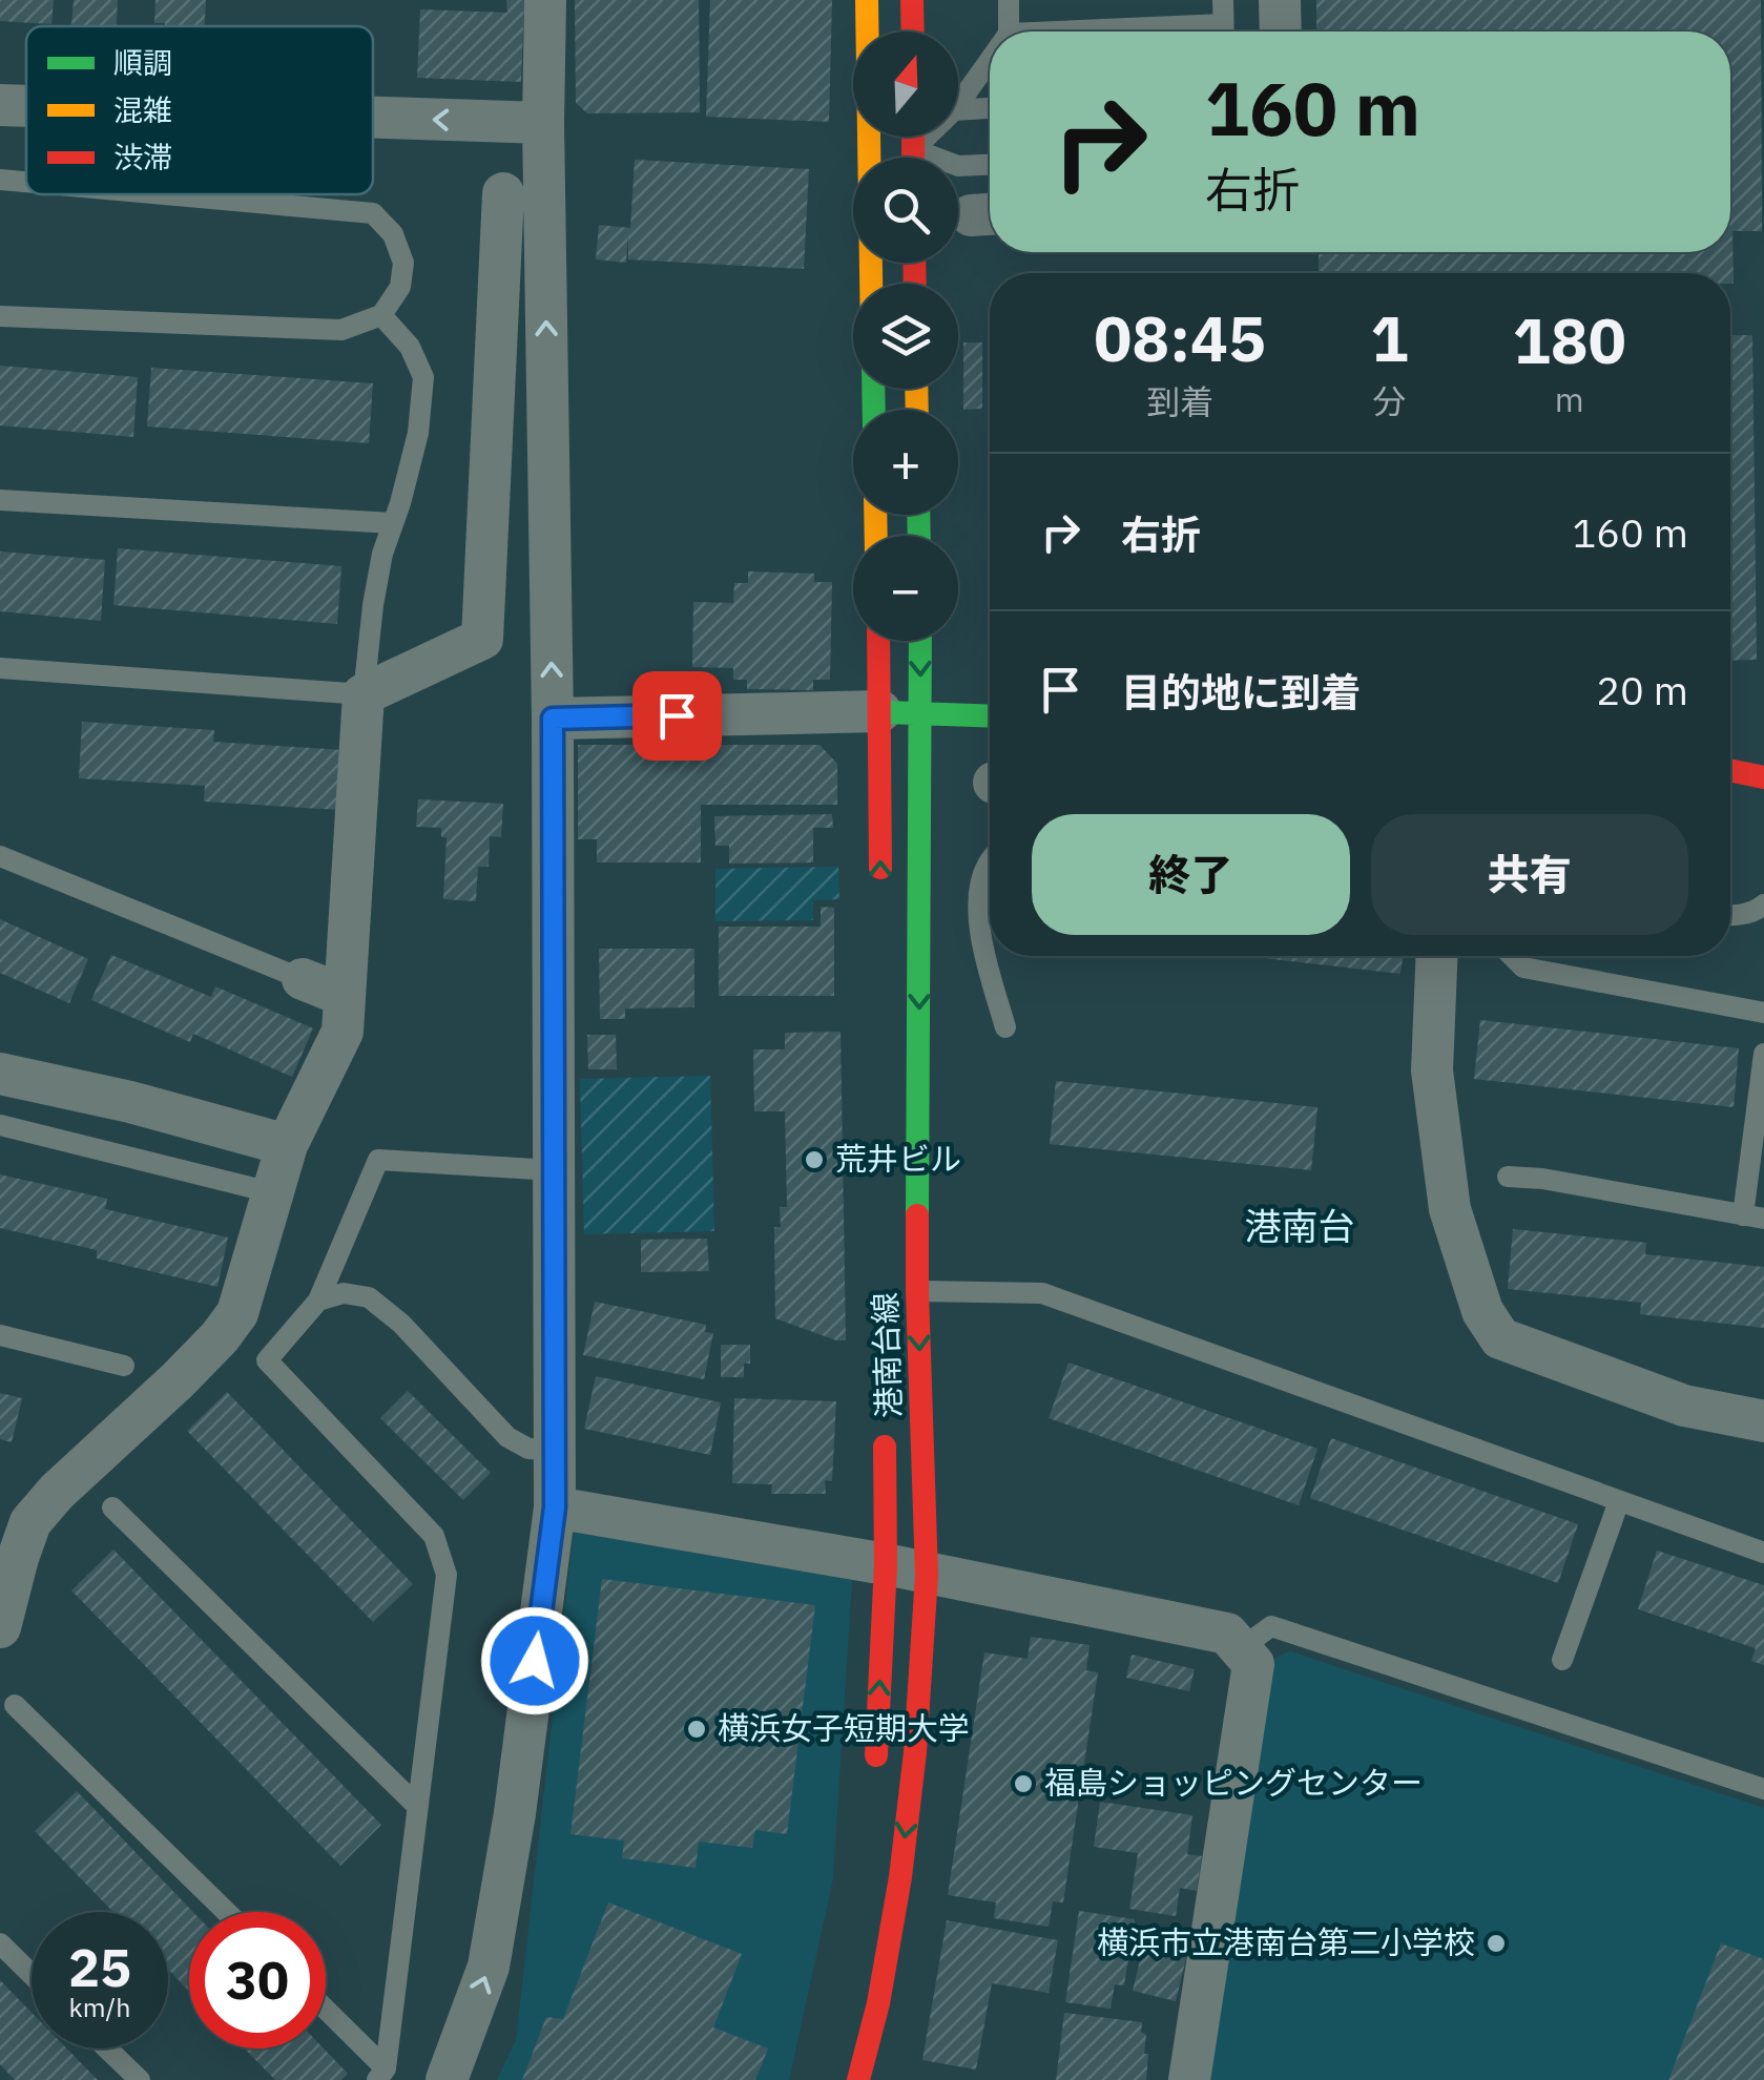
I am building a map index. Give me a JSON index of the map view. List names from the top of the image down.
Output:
{
  "streets": {
    "street": ["港南台線"]
  },
  "districts": ["港南台"],
  "places": [
    "荒井ビル",
    "横浜女子短期大学",
    "福島ショッピングセンター",
    "横浜市立港南台第二小学校"
  ],
  "legend": ["順調", "混雑", "渋滞"],
  "north": "top",
  "page": {
    "map_buttons": ["+", "−"],
    "turn": ["160 m", "右折"],
    "eta": [
      "08:45",
      "到着",
      "1",
      "分",
      "180",
      "m"
    ],
    "list": [
      {
        "name": "右折",
        "value": "160 m"
      },
      {
        "name": "目的地に到着",
        "value": "20 m"
      }
    ],
    "buttons": ["終了", "共有"],
    "speed": "25 km/h",
    "limit": "30"
  }
}
